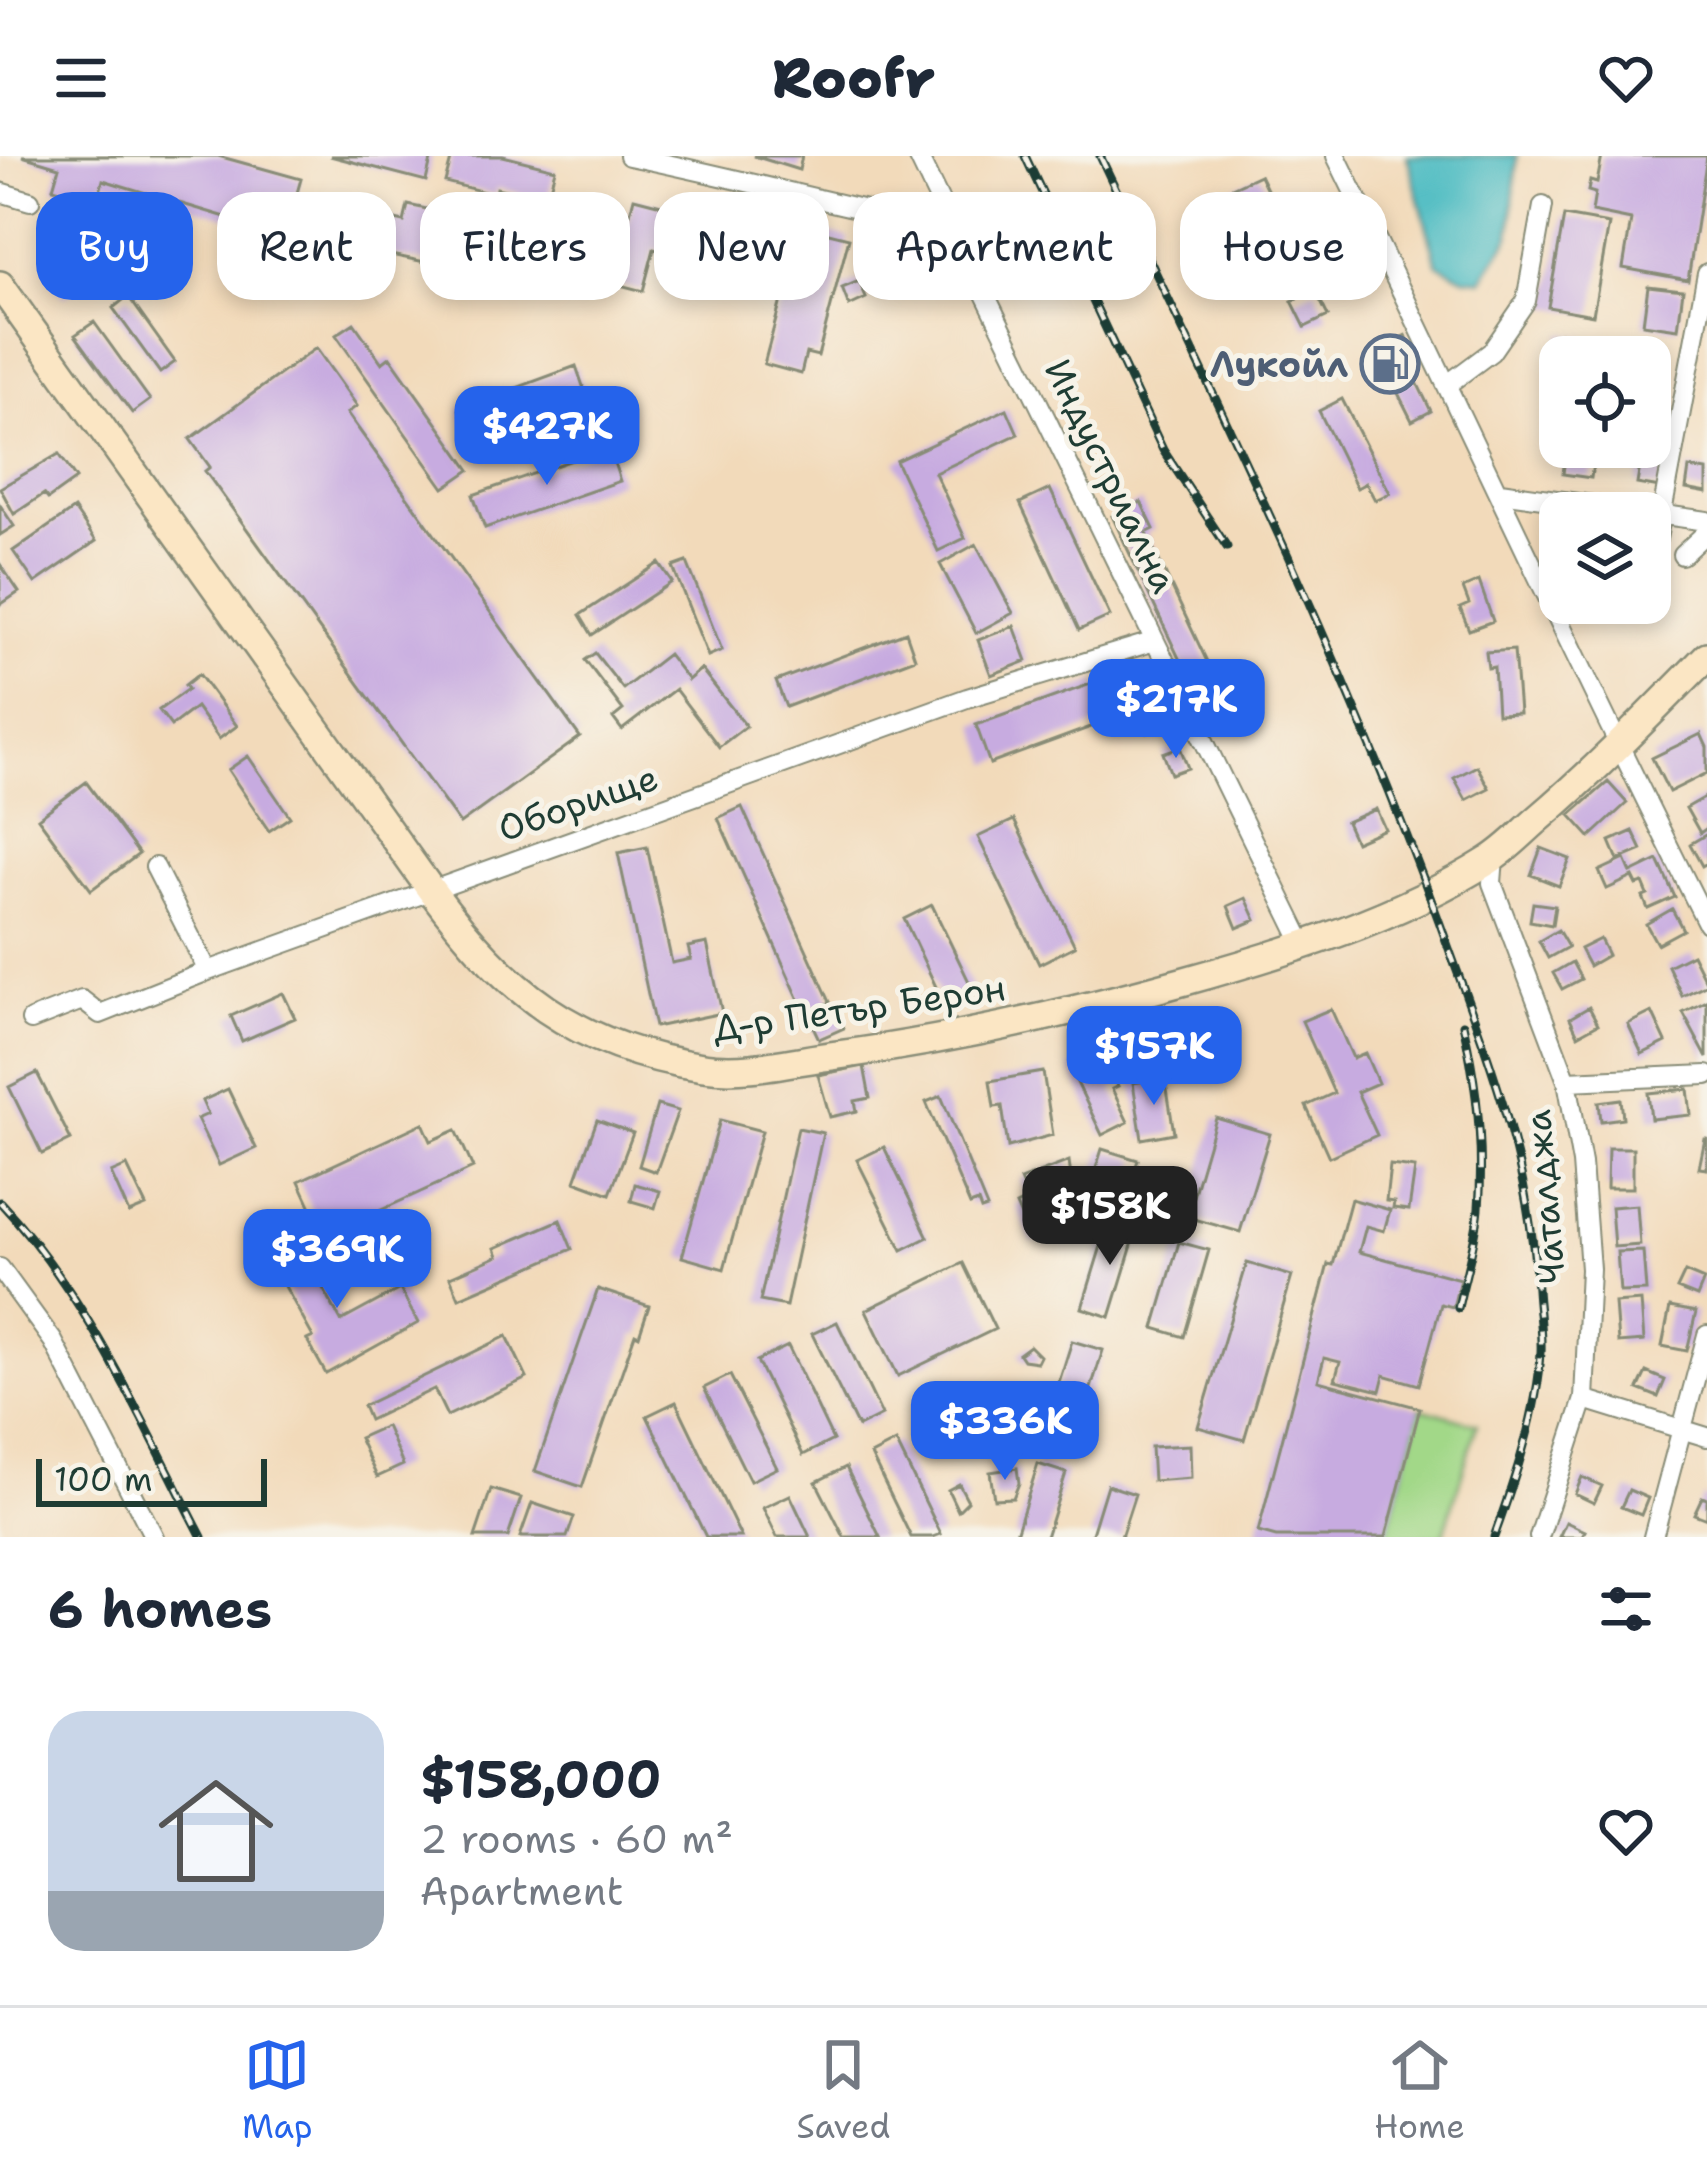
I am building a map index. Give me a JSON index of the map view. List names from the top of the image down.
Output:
{
  "streets": {
    "street": [
      "Индустриална",
      "Оборище",
      "Д-р Петър Берон",
      "Чаталджа"
    ]
  },
  "crossings": [
    ["Индустриална", "Оборище"],
    ["Индустриална", "Д-р Петър Берон"],
    ["Оборище", "Д-р Петър Берон"],
    ["Д-р Петър Берон", "Чаталджа"]
  ],
  "places": {
    "fuel station": ["Лукойл"]
  },
  "scale_bar": "100 m",
  "page": {
    "header": "Roofr",
    "chip": [
      "Buy",
      "Rent",
      "Filters",
      "New",
      "Apartment",
      "House"
    ],
    "price": [
      "$427K",
      "$217K",
      "$157K",
      "$158K",
      "$369K",
      "$336K"
    ],
    "scale": "100 m",
    "heading": "6 homes",
    "list": [
      {
        "name": "$158,000",
        "note": "2 rooms · 60 m² · Apartment"
      }
    ],
    "tabs": ["Map", "Saved", "Home"]
  }
}
